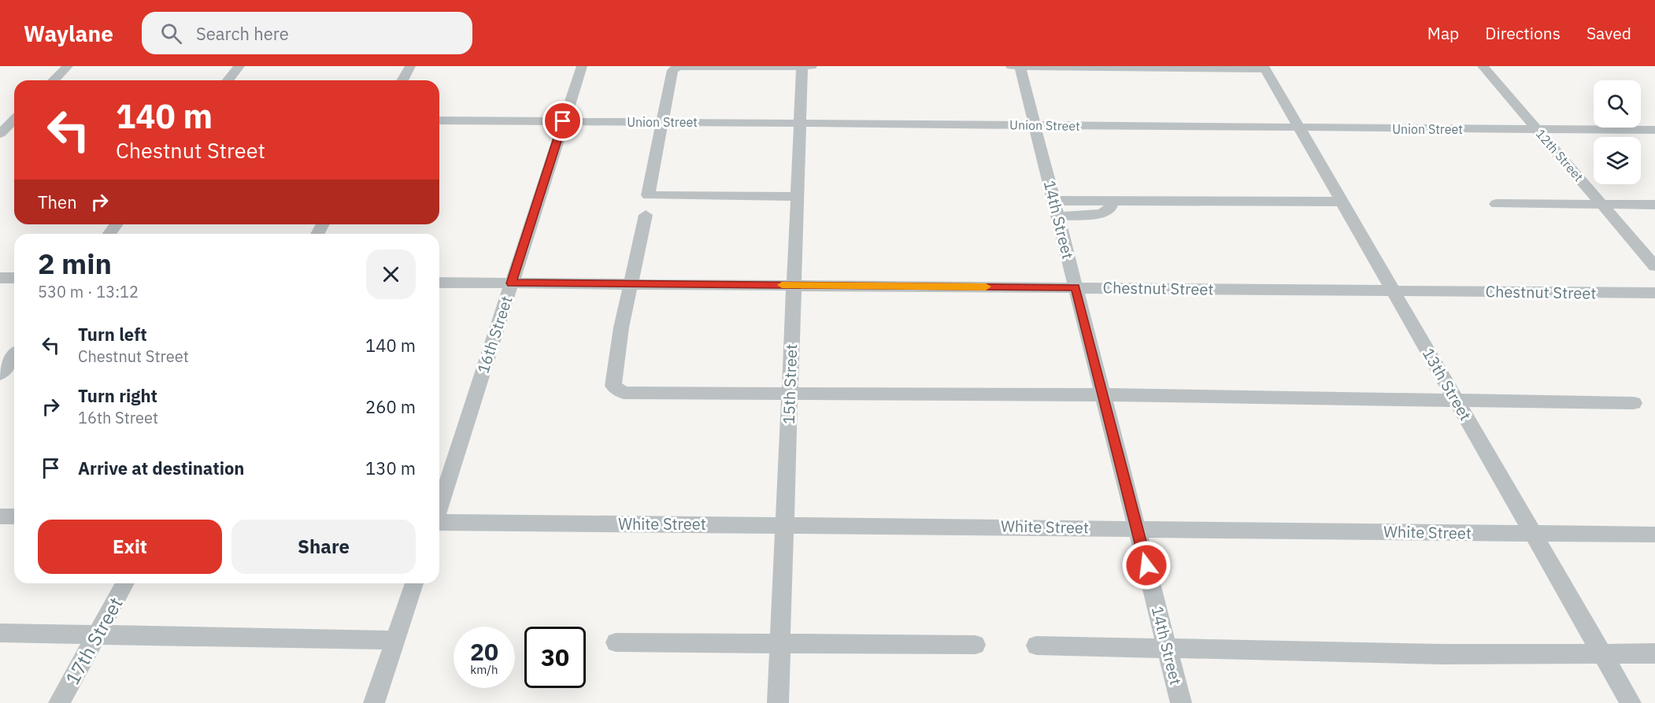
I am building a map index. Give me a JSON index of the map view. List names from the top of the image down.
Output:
{
  "streets": {
    "street": [
      "Union Street",
      "12th Street",
      "14th Street",
      "Chestnut Street",
      "16th Street",
      "15th Street",
      "13th Street",
      "White Street",
      "17th Street"
    ]
  },
  "crossings": [
    ["Union Street", "12th Street"],
    ["Union Street", "14th Street"],
    ["Union Street", "16th Street"],
    ["Union Street", "15th Street"],
    ["Union Street", "13th Street"],
    ["14th Street", "Chestnut Street"],
    ["14th Street", "White Street"],
    ["Chestnut Street", "16th Street"],
    ["Chestnut Street", "15th Street"],
    ["Chestnut Street", "13th Street"],
    ["15th Street", "White Street"],
    ["13th Street", "White Street"]
  ],
  "page": {
    "header": "Waylane",
    "search": "Search here",
    "nav": ["Map", "Directions", "Saved"],
    "turn": ["140 m", "Chestnut Street"],
    "then": "Then",
    "heading": ["2 min", "530 m · 13:12"],
    "list": [
      {
        "name": "Turn left",
        "note": "Chestnut Street",
        "value": "140 m"
      },
      {
        "name": "Turn right",
        "note": "16th Street",
        "value": "260 m"
      },
      {
        "name": "Arrive at destination",
        "value": "130 m"
      }
    ],
    "buttons": ["Exit", "Share"],
    "speed": "20 km/h",
    "limit": "30"
  }
}
